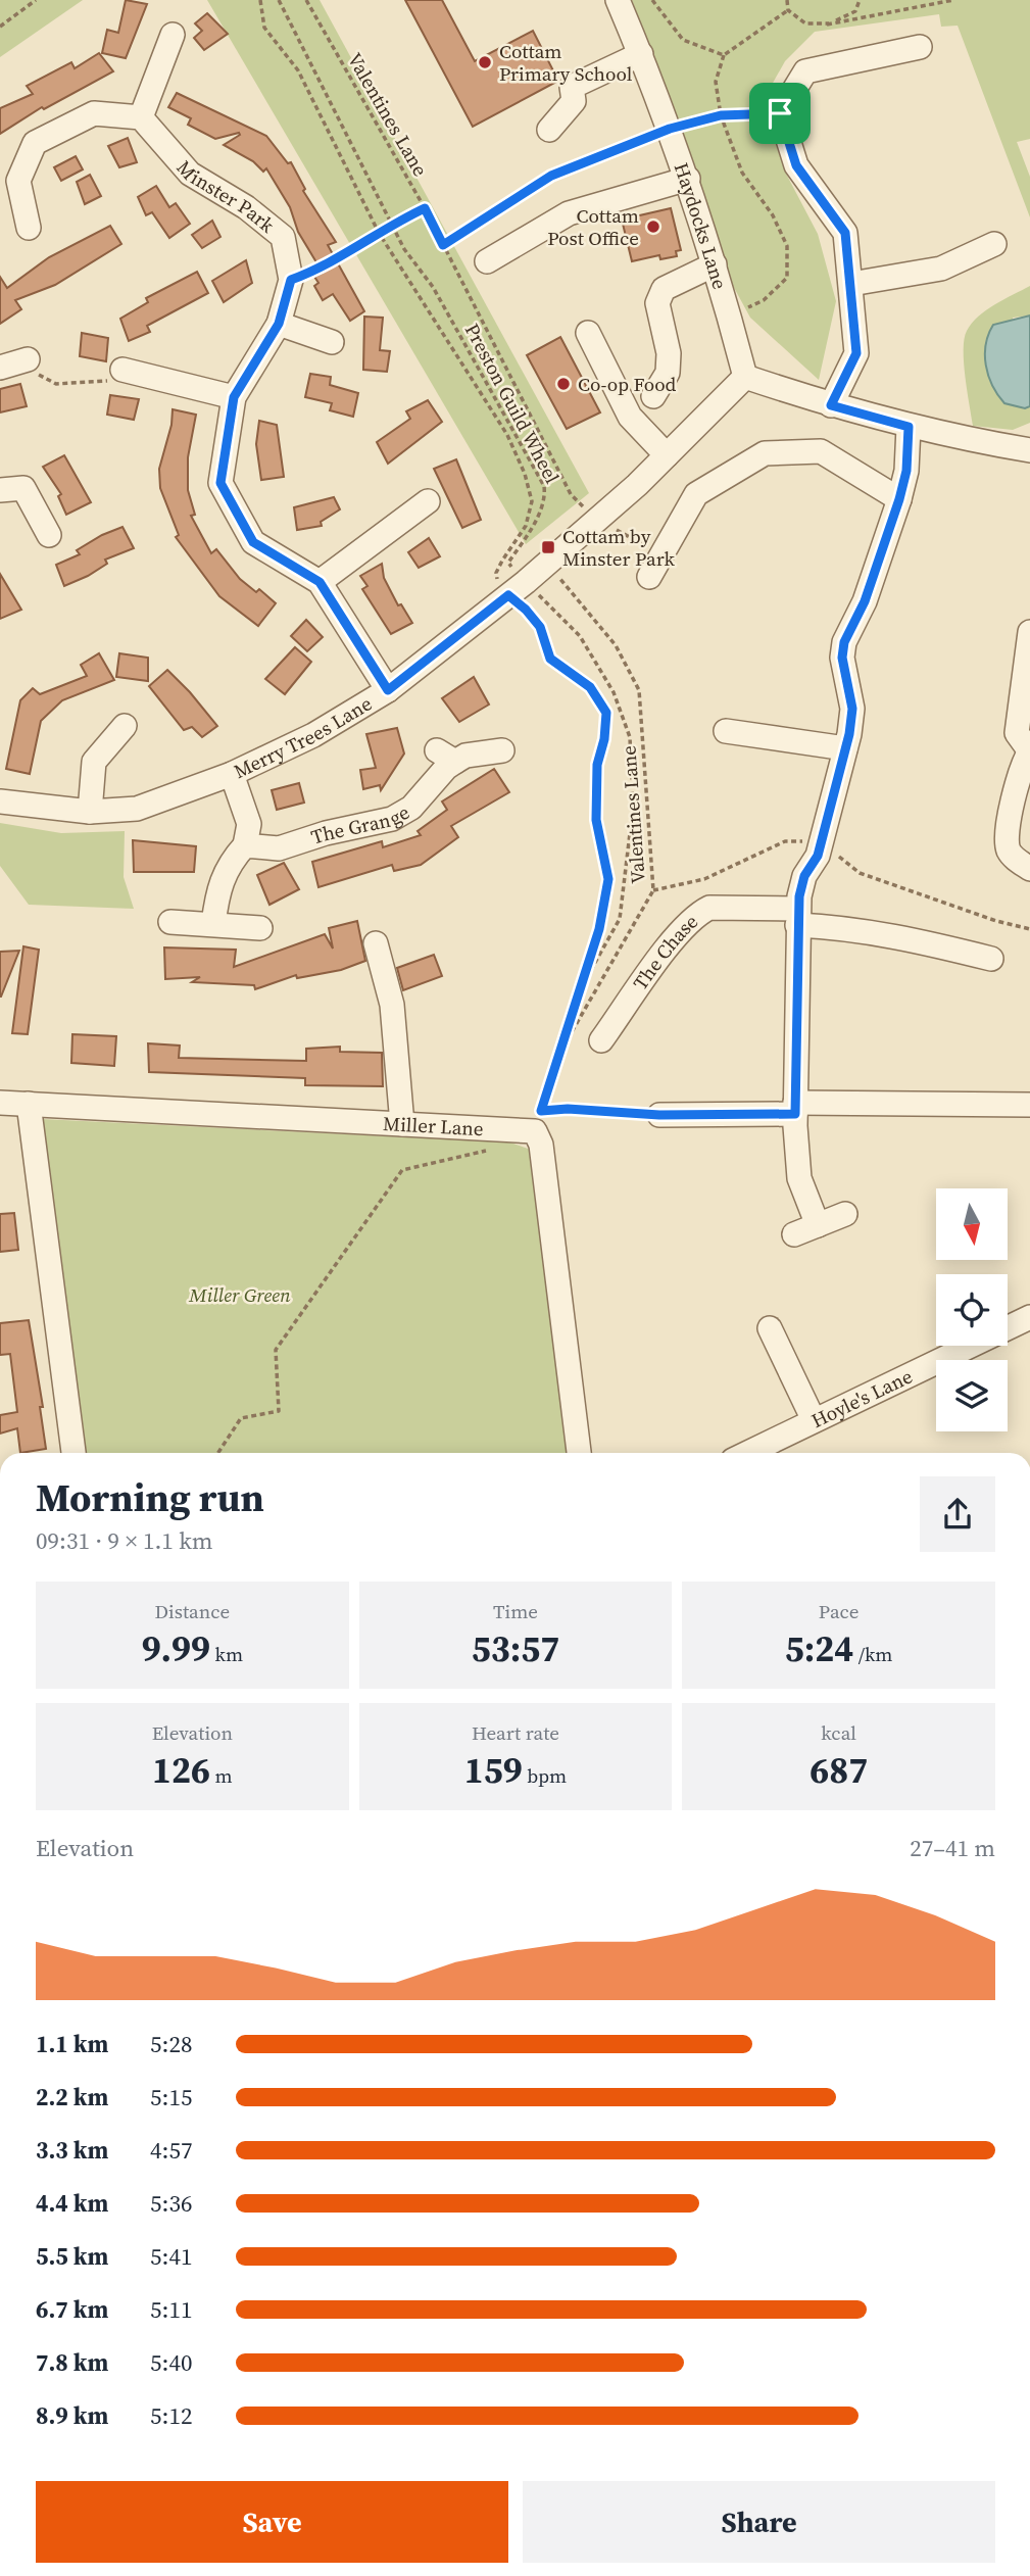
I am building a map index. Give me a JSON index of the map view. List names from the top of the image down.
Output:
{
  "streets": {
    "street": [
      "Minster Park",
      "Haydocks Lane",
      "Merry Trees Lane",
      "The Grange",
      "The Chase",
      "Miller Lane",
      "Hoyle's Lane"
    ],
    "path": ["Valentines Lane", "Preston Guild Wheel"]
  },
  "crossings": [
    ["Valentines Lane", "Preston Guild Wheel"],
    ["Valentines Lane", "Miller Lane"],
    ["Minster Park", "Merry Trees Lane"],
    ["Haydocks Lane", "Merry Trees Lane"],
    ["Preston Guild Wheel", "Merry Trees Lane"]
  ],
  "parks": ["Miller Green"],
  "places": {
    "other": ["Cottam Primary School", "Cottam Post Office", "Co-op Food"],
    "transit": ["Cottam by Minster Park"]
  },
  "north": "bottom",
  "page": {
    "heading": ["Morning run", "09:31 · 9 × 1.1 km"],
    "stats": [
      ["Distance", "9.99 km"],
      ["Time", "53:57"],
      ["Pace", "5:24 /km"],
      ["Elevation", "126 m"],
      ["Heart rate", "159 bpm"],
      ["kcal", "687"]
    ],
    "chart": ["Elevation", "27–41 m"],
    "list": [
      {
        "name": "1.1 km",
        "note": "5:28"
      },
      {
        "name": "2.2 km",
        "note": "5:15"
      },
      {
        "name": "3.3 km",
        "note": "4:57"
      },
      {
        "name": "4.4 km",
        "note": "5:36"
      },
      {
        "name": "5.5 km",
        "note": "5:41"
      },
      {
        "name": "6.7 km",
        "note": "5:11"
      },
      {
        "name": "7.8 km",
        "note": "5:40"
      },
      {
        "name": "8.9 km",
        "note": "5:12"
      }
    ],
    "buttons": ["Save", "Share"]
  }
}
